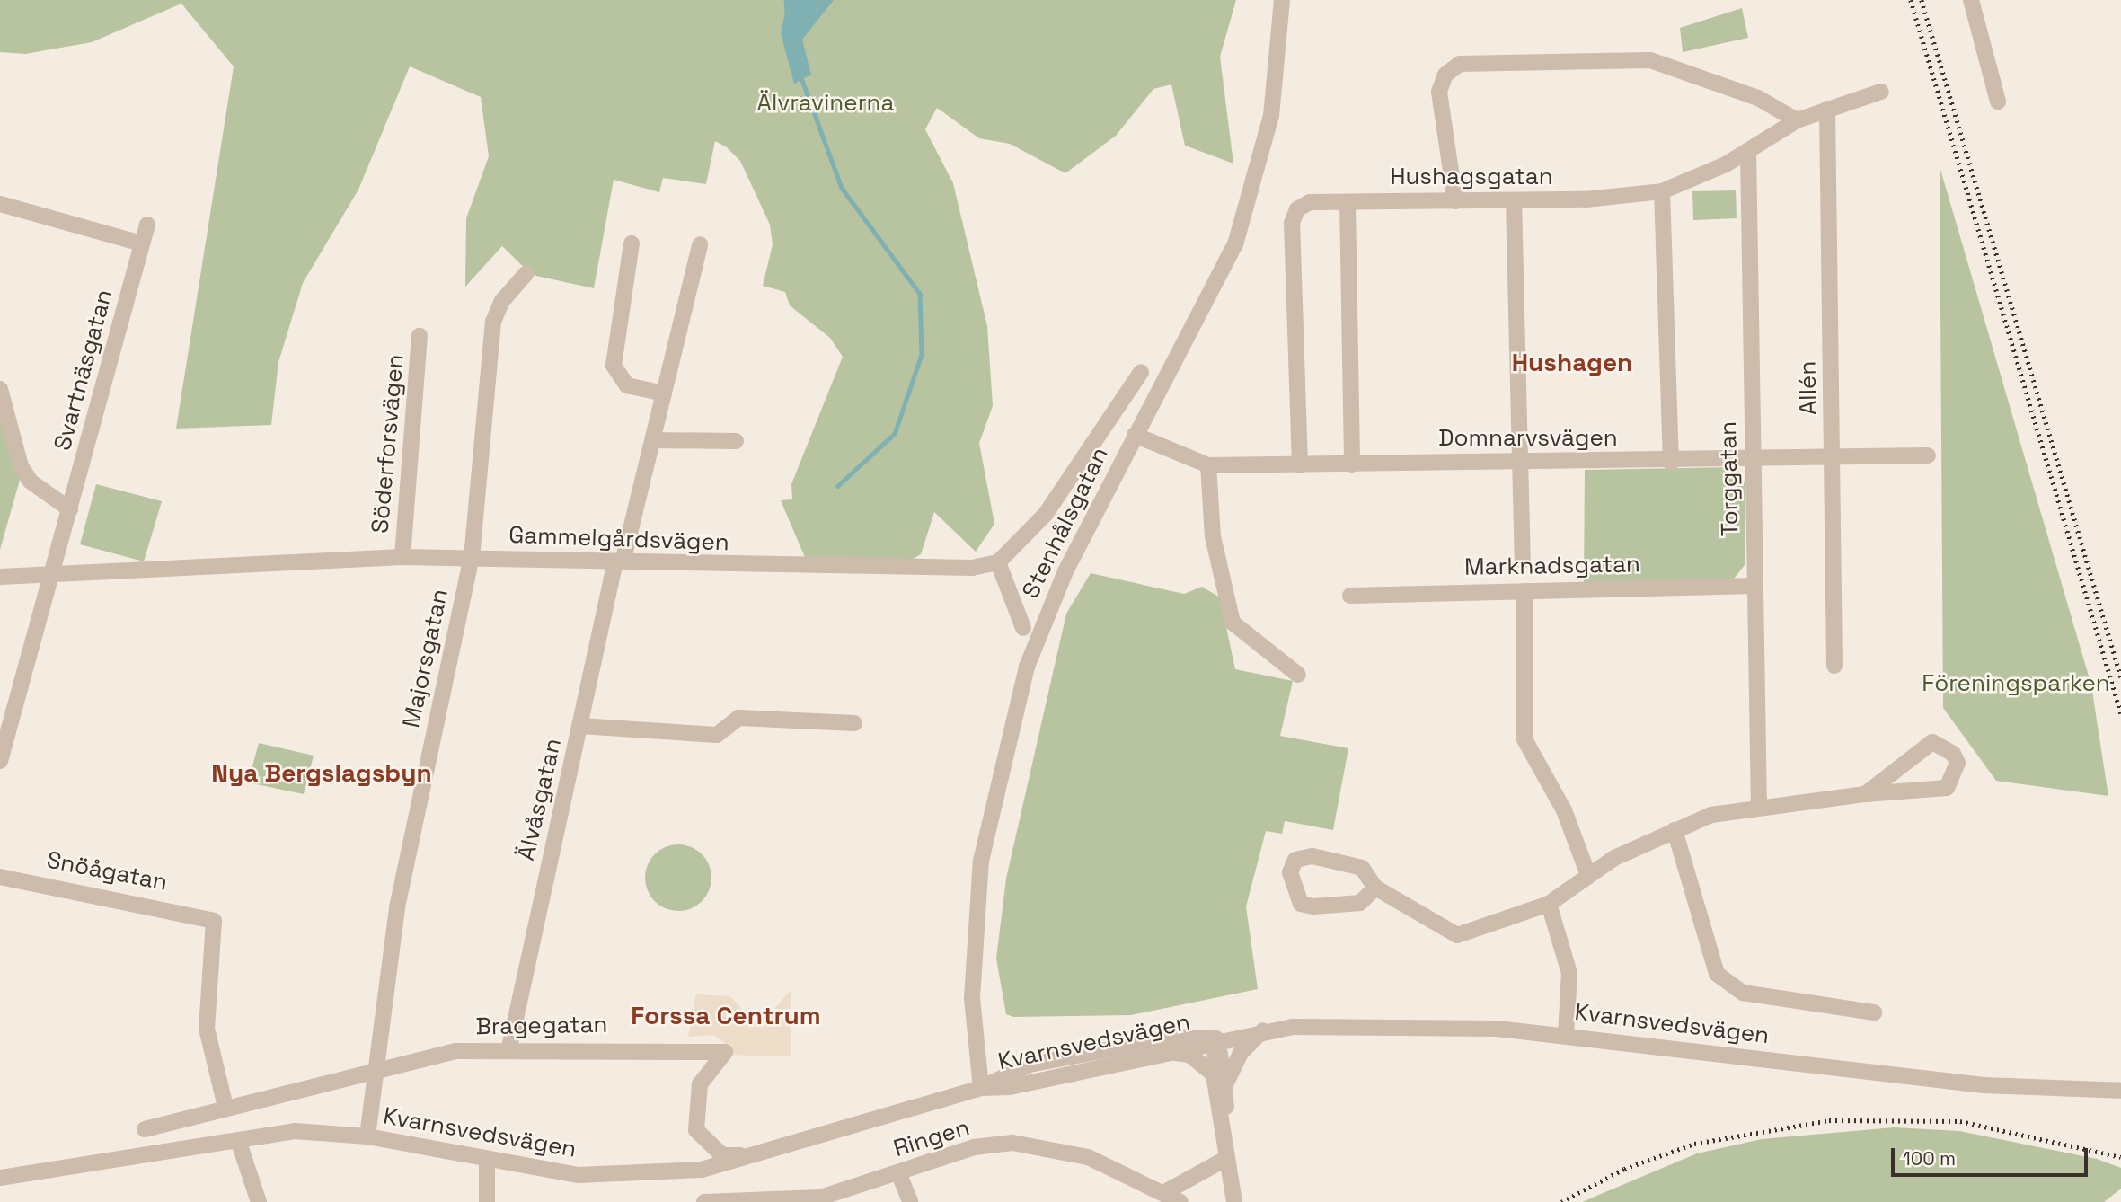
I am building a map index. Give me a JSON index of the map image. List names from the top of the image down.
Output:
{
  "streets": {
    "street": [
      "Hushagsgatan",
      "Svartnäsgatan",
      "Allén",
      "Domnarvsvägen",
      "Söderforsvägen",
      "Torggatan",
      "Stenhålsgatan",
      "Gammelgårdsvägen",
      "Marknadsgatan",
      "Majorsgatan",
      "Älvåsgatan",
      "Snöågatan",
      "Kvarnsvedsvägen",
      "Bragegatan",
      "Ringen"
    ]
  },
  "crossings": [
    ["Hushagsgatan", "Allén"],
    ["Hushagsgatan", "Domnarvsvägen"],
    ["Hushagsgatan", "Torggatan"],
    ["Svartnäsgatan", "Gammelgårdsvägen"],
    ["Allén", "Domnarvsvägen"],
    ["Domnarvsvägen", "Torggatan"],
    ["Domnarvsvägen", "Stenhålsgatan"],
    ["Söderforsvägen", "Gammelgårdsvägen"],
    ["Torggatan", "Marknadsgatan"],
    ["Stenhålsgatan", "Kvarnsvedsvägen"],
    ["Gammelgårdsvägen", "Majorsgatan"],
    ["Gammelgårdsvägen", "Älvåsgatan"],
    ["Majorsgatan", "Kvarnsvedsvägen"],
    ["Majorsgatan", "Bragegatan"],
    ["Älvåsgatan", "Bragegatan"],
    ["Snöågatan", "Bragegatan"],
    ["Kvarnsvedsvägen", "Bragegatan"]
  ],
  "districts": ["Hushagen", "Nya Bergslagsbyn", "Forssa Centrum"],
  "parks": ["Älvravinerna", "Föreningsparken"],
  "scale_bar": "100 m"
}
